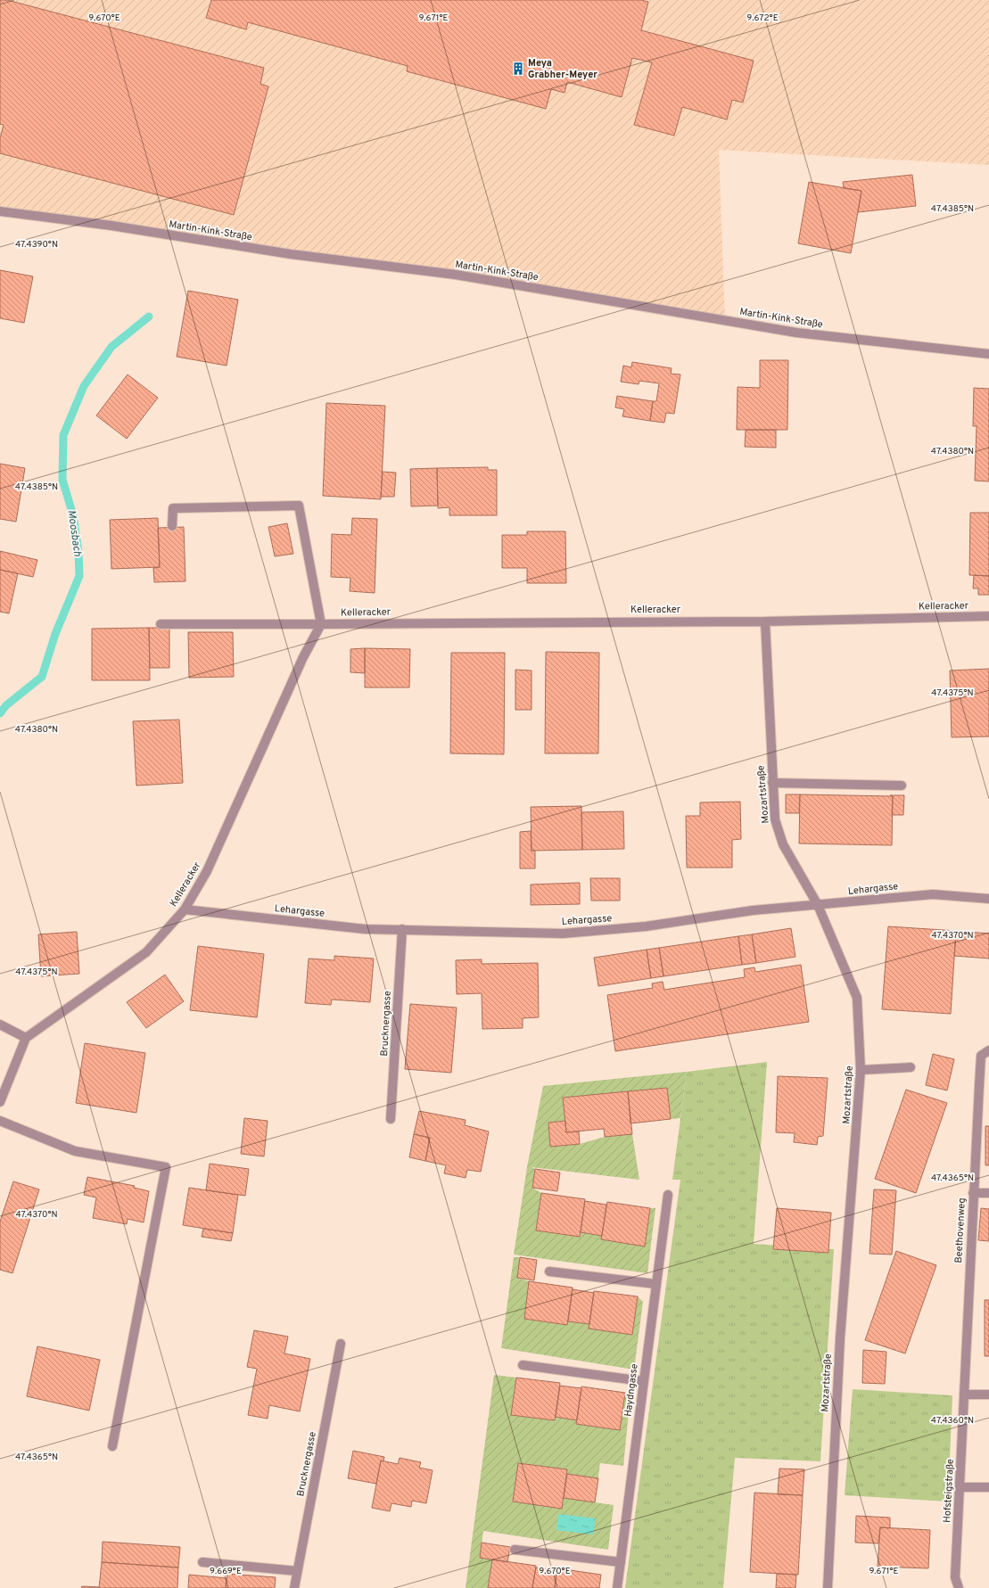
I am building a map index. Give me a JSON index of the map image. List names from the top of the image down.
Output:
{
  "streets": {
    "street": [
      "Martin-Kink-Straße",
      "Kelleracker",
      "Mozartstraße",
      "Lehargasse",
      "Brucknergasse",
      "Beethovenweg",
      "Haydngasse",
      "Hofsteigstraße"
    ]
  },
  "crossings": [
    ["Kelleracker", "Mozartstraße"],
    ["Kelleracker", "Lehargasse"],
    ["Mozartstraße", "Lehargasse"],
    ["Lehargasse", "Brucknergasse"],
    ["Beethovenweg", "Hofsteigstraße"]
  ],
  "water": ["Moosbach"],
  "places": {
    "building": ["Meya Grabher-Meyer"]
  },
  "coordinates": [
    "9.670°E",
    "9.671°E",
    "9.672°E",
    "47.4385°N",
    "47.4390°N",
    "47.4380°N",
    "47.4375°N",
    "47.4370°N",
    "47.4365°N",
    "47.4360°N",
    "9.669°E"
  ]
}
